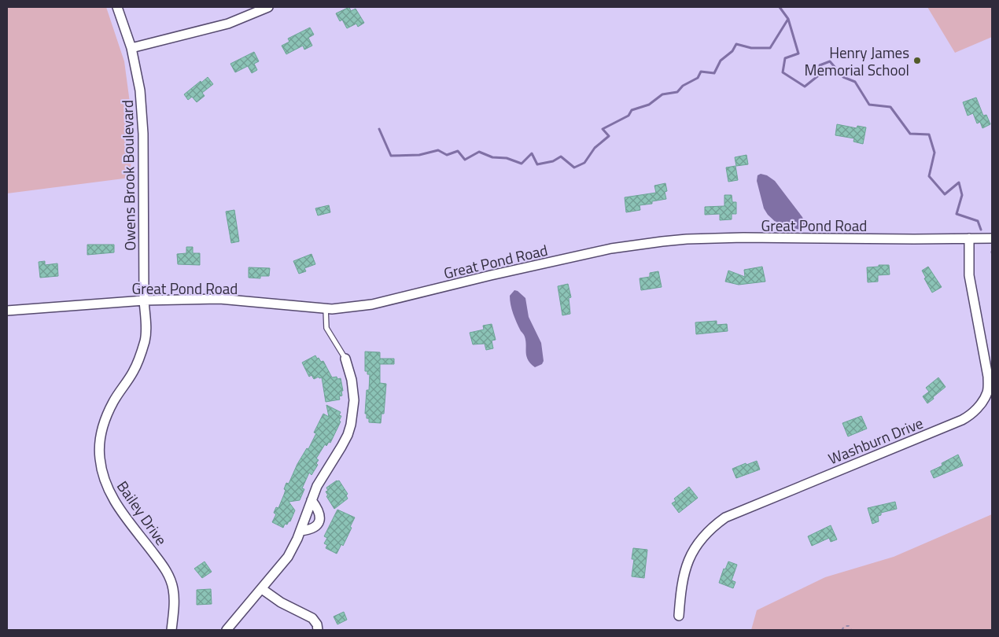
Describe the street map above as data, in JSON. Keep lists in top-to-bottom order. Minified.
{"streets":{"street":["Owens Brook Boulevard","Great Pond Road","Washburn Drive","Bailey Drive"]},"crossings":[["Owens Brook Boulevard","Great Pond Road"],["Owens Brook Boulevard","Bailey Drive"],["Great Pond Road","Washburn Drive"],["Great Pond Road","Bailey Drive"]],"places":["Henry James Memorial School"]}
